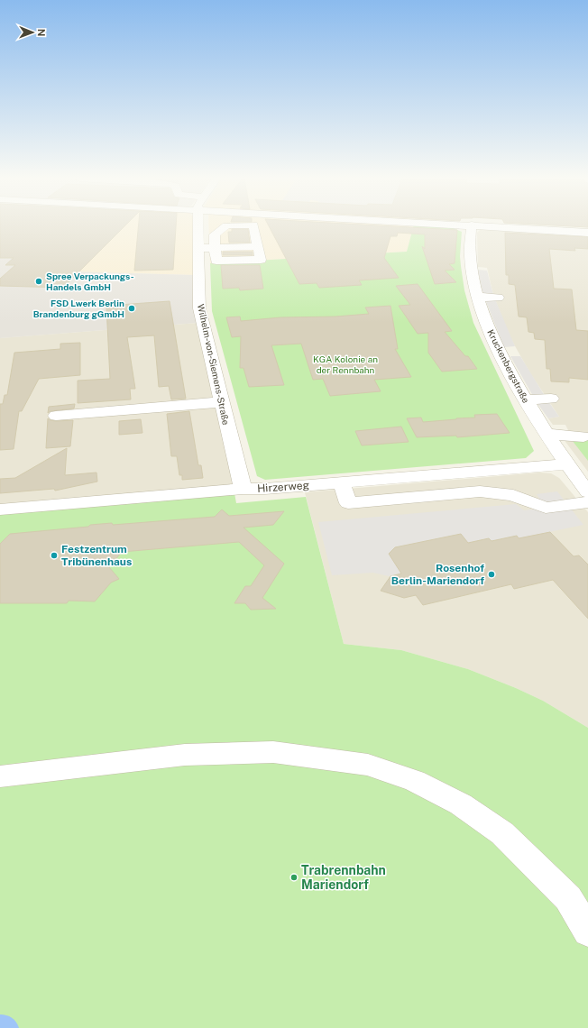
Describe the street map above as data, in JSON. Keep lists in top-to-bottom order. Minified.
{"streets":{"street":["Wilhelm-von-Siemens-Straße","Kruckenbergstraße","Hirzerweg"]},"crossings":[["Wilhelm-von-Siemens-Straße","Hirzerweg"],["Kruckenbergstraße","Hirzerweg"]],"parks":["KGA Kolonie an der Rennbahn"],"places":["Spree Verpackungs- Handels GmbH","FSD Lwerk Berlin Brandenburg gGmbH","Festzentrum Tribünenhaus","Rosenhof Berlin-Mariendorf","Trabrennbahn Mariendorf"],"north":"right"}
